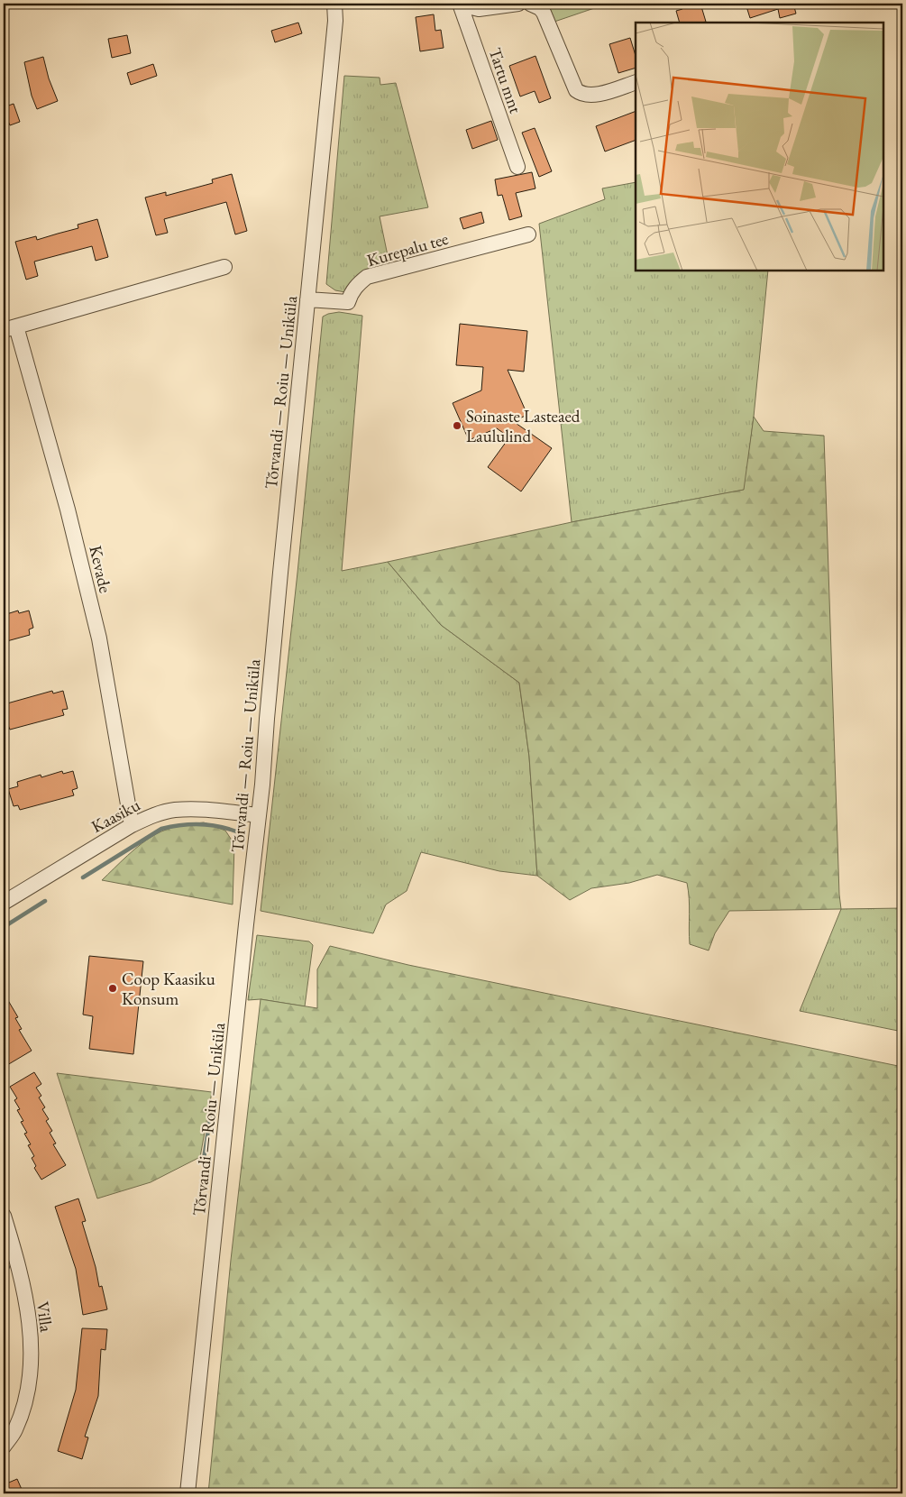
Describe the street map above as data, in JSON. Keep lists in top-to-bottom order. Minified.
{"streets":{"street":["Tartu mnt","Kurepalu tee","Tõrvandi — Roiu — Uniküla","Kevade","Kaasiku","Villa"]},"crossings":[["Kurepalu tee","Tõrvandi — Roiu — Uniküla"],["Tõrvandi — Roiu — Uniküla","Kaasiku"],["Kevade","Kaasiku"]],"places":["Soinaste Lasteaed Laululind","Coop Kaasiku Konsum"]}
